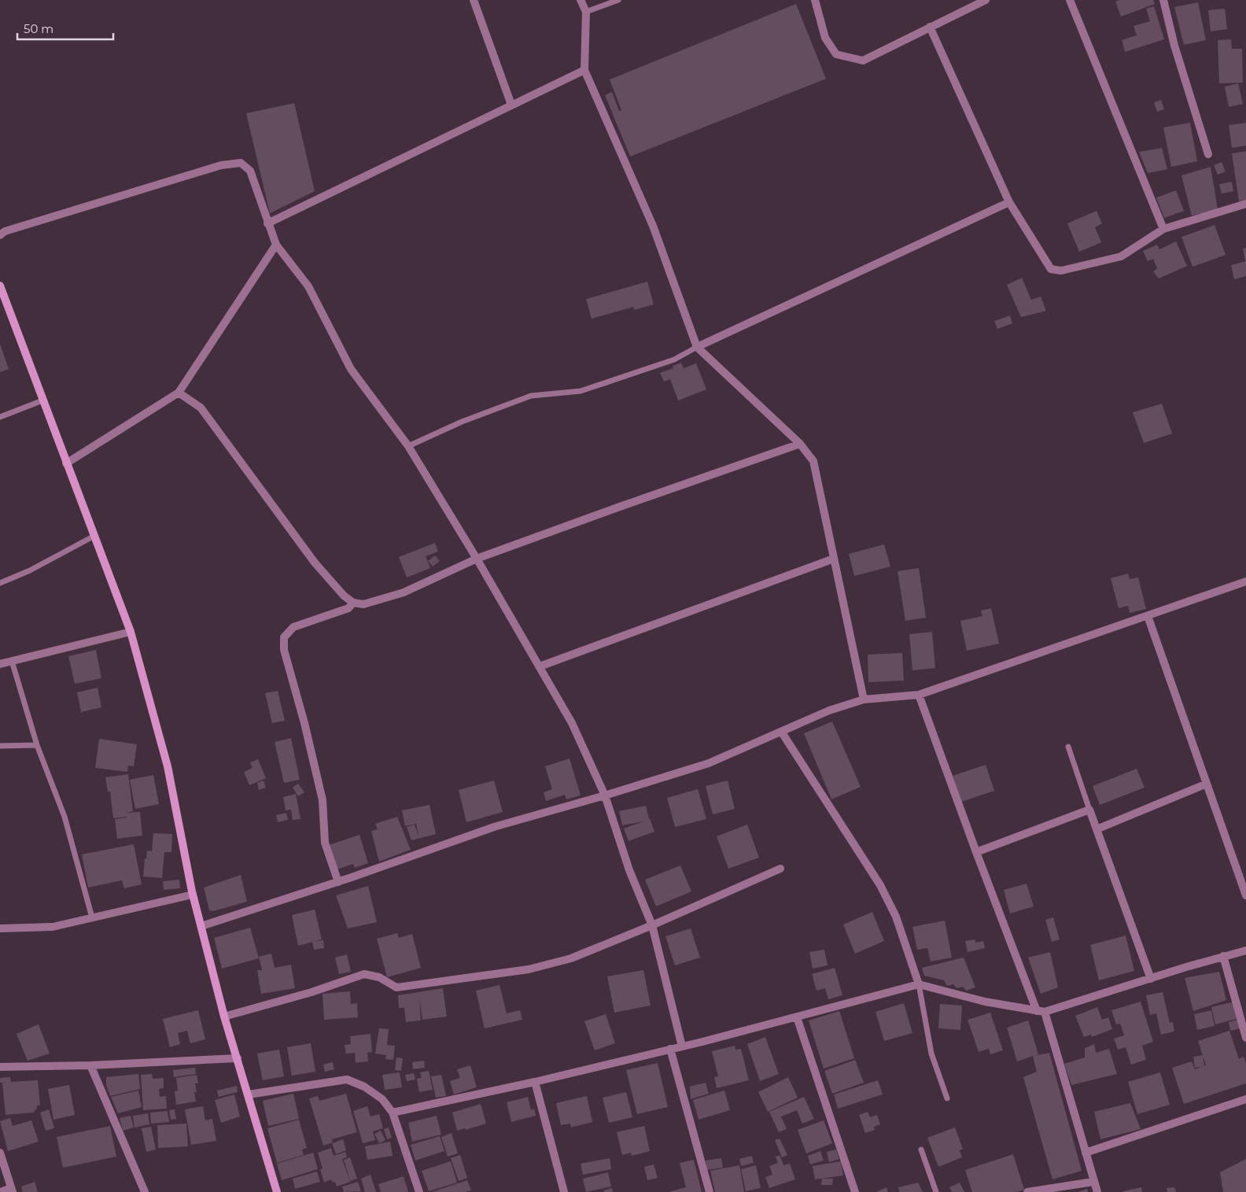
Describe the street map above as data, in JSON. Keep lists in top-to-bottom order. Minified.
{"scale_bar":"50 m"}
